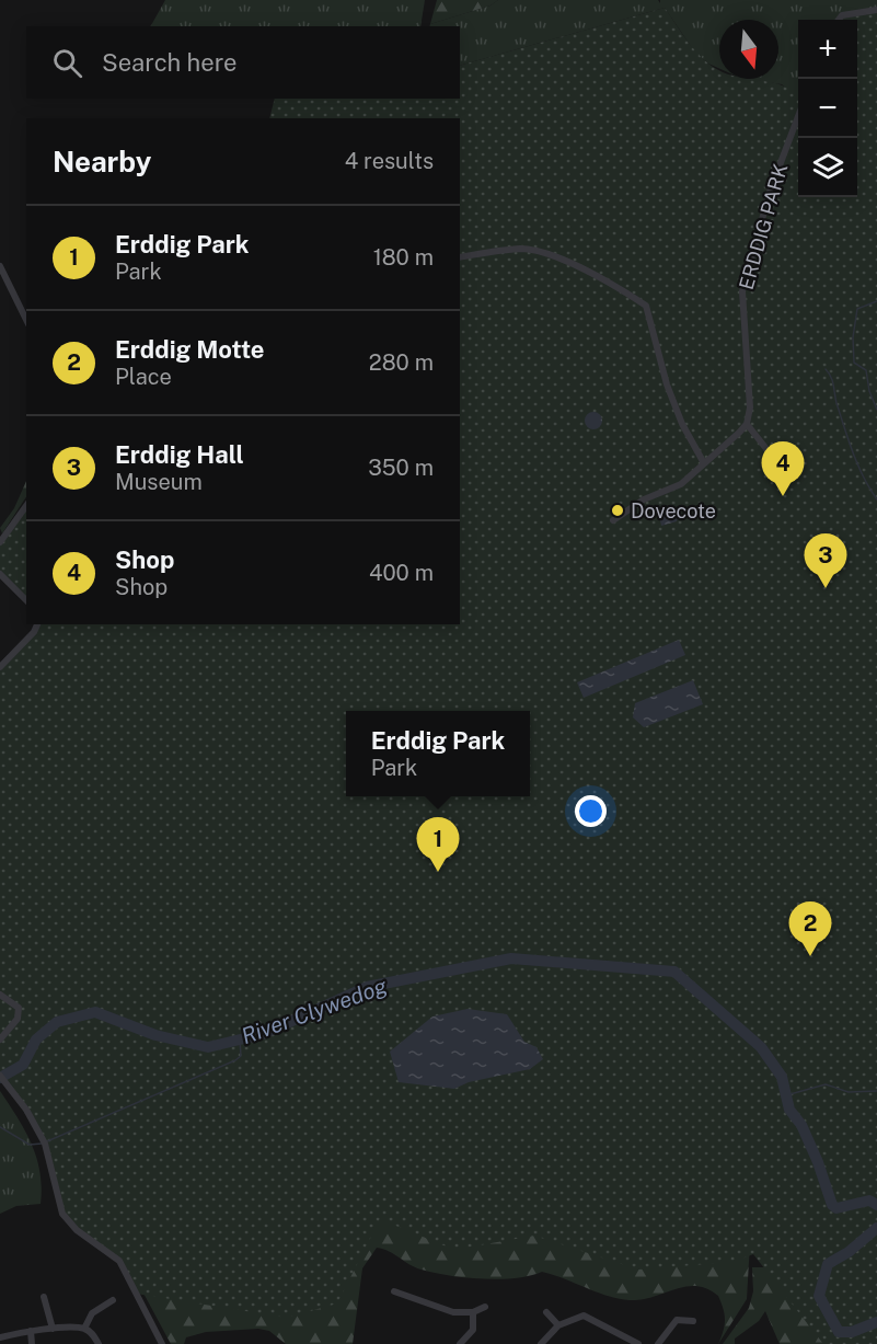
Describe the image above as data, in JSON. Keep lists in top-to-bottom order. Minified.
{"streets":{"street":["ERDDIG PARK"]},"water":["River Clywedog"],"places":["Dovecote"],"north":"bottom","page":{"map_buttons":["+","−"],"search":"Search here","heading":["Nearby","4 results"],"list":[{"mark":"1","name":"Erddig Park","note":"Park","value":"180 m"},{"mark":"2","name":"Erddig Motte","note":"Place","value":"280 m"},{"mark":"3","name":"Erddig Hall","note":"Museum","value":"350 m"},{"mark":"4","name":"Shop","note":"Shop","value":"400 m"}],"pins":["4","3","1","2"],"popup":["Erddig Park","Park"]}}
